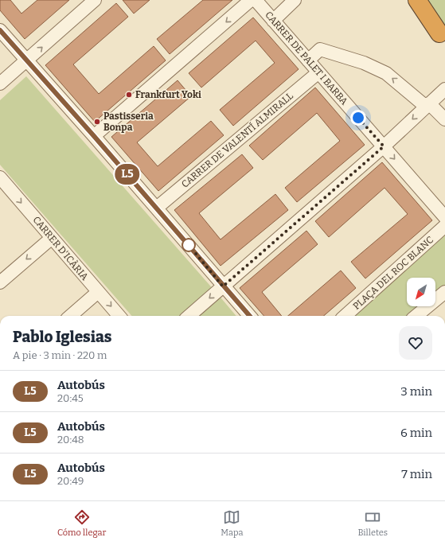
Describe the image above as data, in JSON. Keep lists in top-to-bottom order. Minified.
{"streets":{"street":["CARRER DE PALET I BARBA","CARRER DE VALENTÍ ALMIRALL","CARRER D'ICÀRIA","PLAÇA DEL ROC BLANC"]},"crossings":[["CARRER DE PALET I BARBA","CARRER DE VALENTÍ ALMIRALL"]],"places":["Frankfurt Yoki","Pastisseria Bonpa"],"lines":["bus line L5"],"north":"bottom left","page":{"on_map":"L5","heading":["Pablo Iglesias","A pie · 3 min · 220 m"],"list":[{"mark":"L5","name":"Autobús","note":"20:45","value":"3 min"},{"mark":"L5","name":"Autobús","note":"20:48","value":"6 min"},{"mark":"L5","name":"Autobús","note":"20:49","value":"7 min"}],"tabs":["Cómo llegar","Mapa","Billetes"]}}
